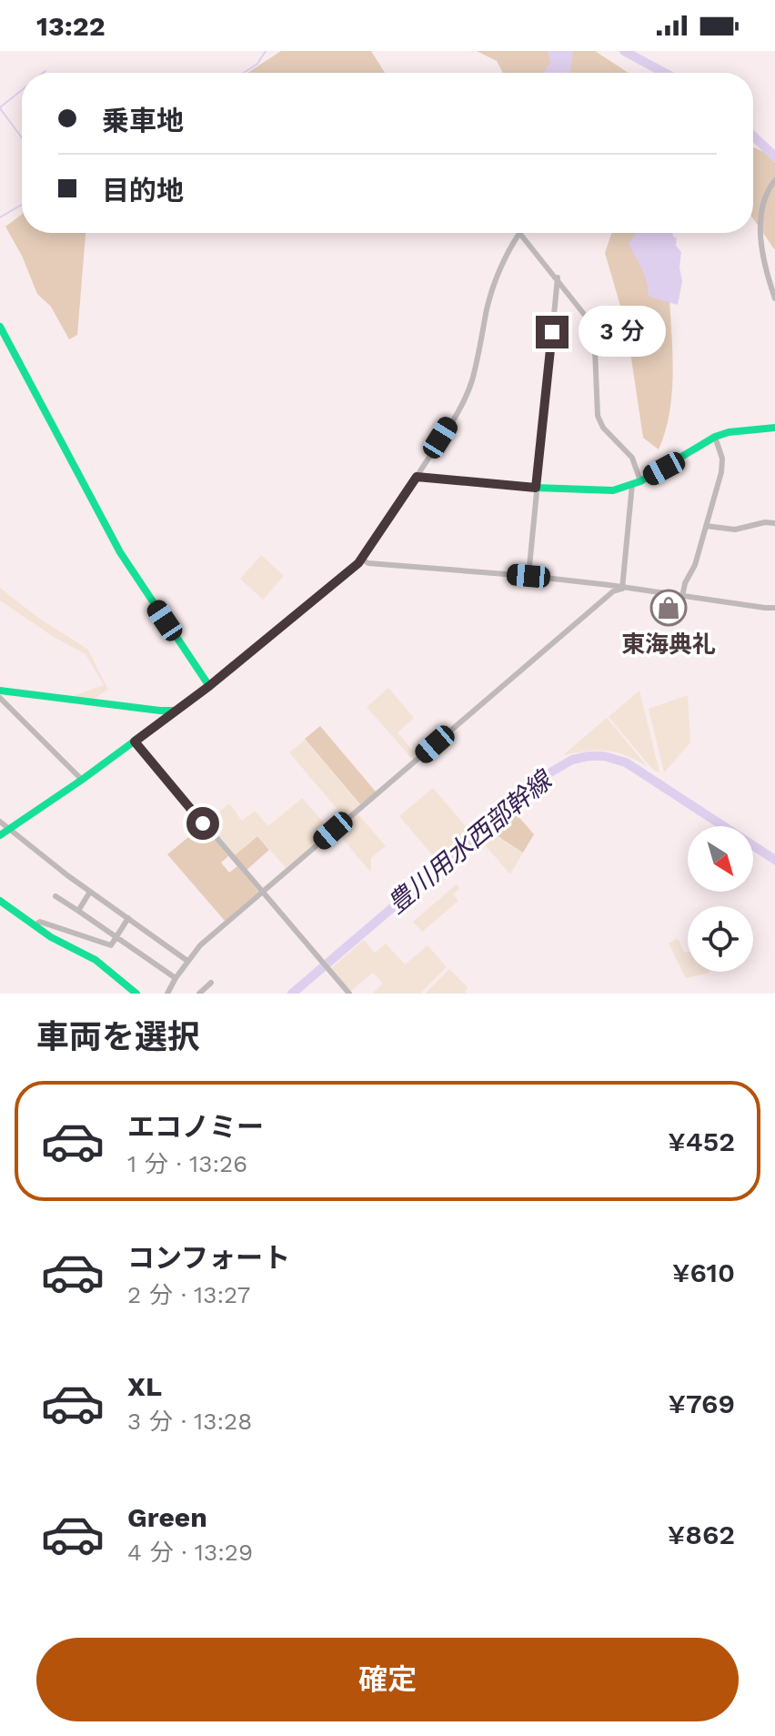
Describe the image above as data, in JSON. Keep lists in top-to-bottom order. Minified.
{"water":["豊川用水西部幹線"],"places":{"shop":["東海典礼"]},"north":"bottom right","page":{"status":"13:22","banner":["乗車地","目的地"],"bubble":"3 分","heading":"車両を選択","list":[{"name":"エコノミー","note":"1 分 · 13:26","value":"¥452"},{"name":"コンフォート","note":"2 分 · 13:27","value":"¥610"},{"name":"XL","note":"3 分 · 13:28","value":"¥769"},{"name":"Green","note":"4 分 · 13:29","value":"¥862"}],"buttons":"確定"}}
